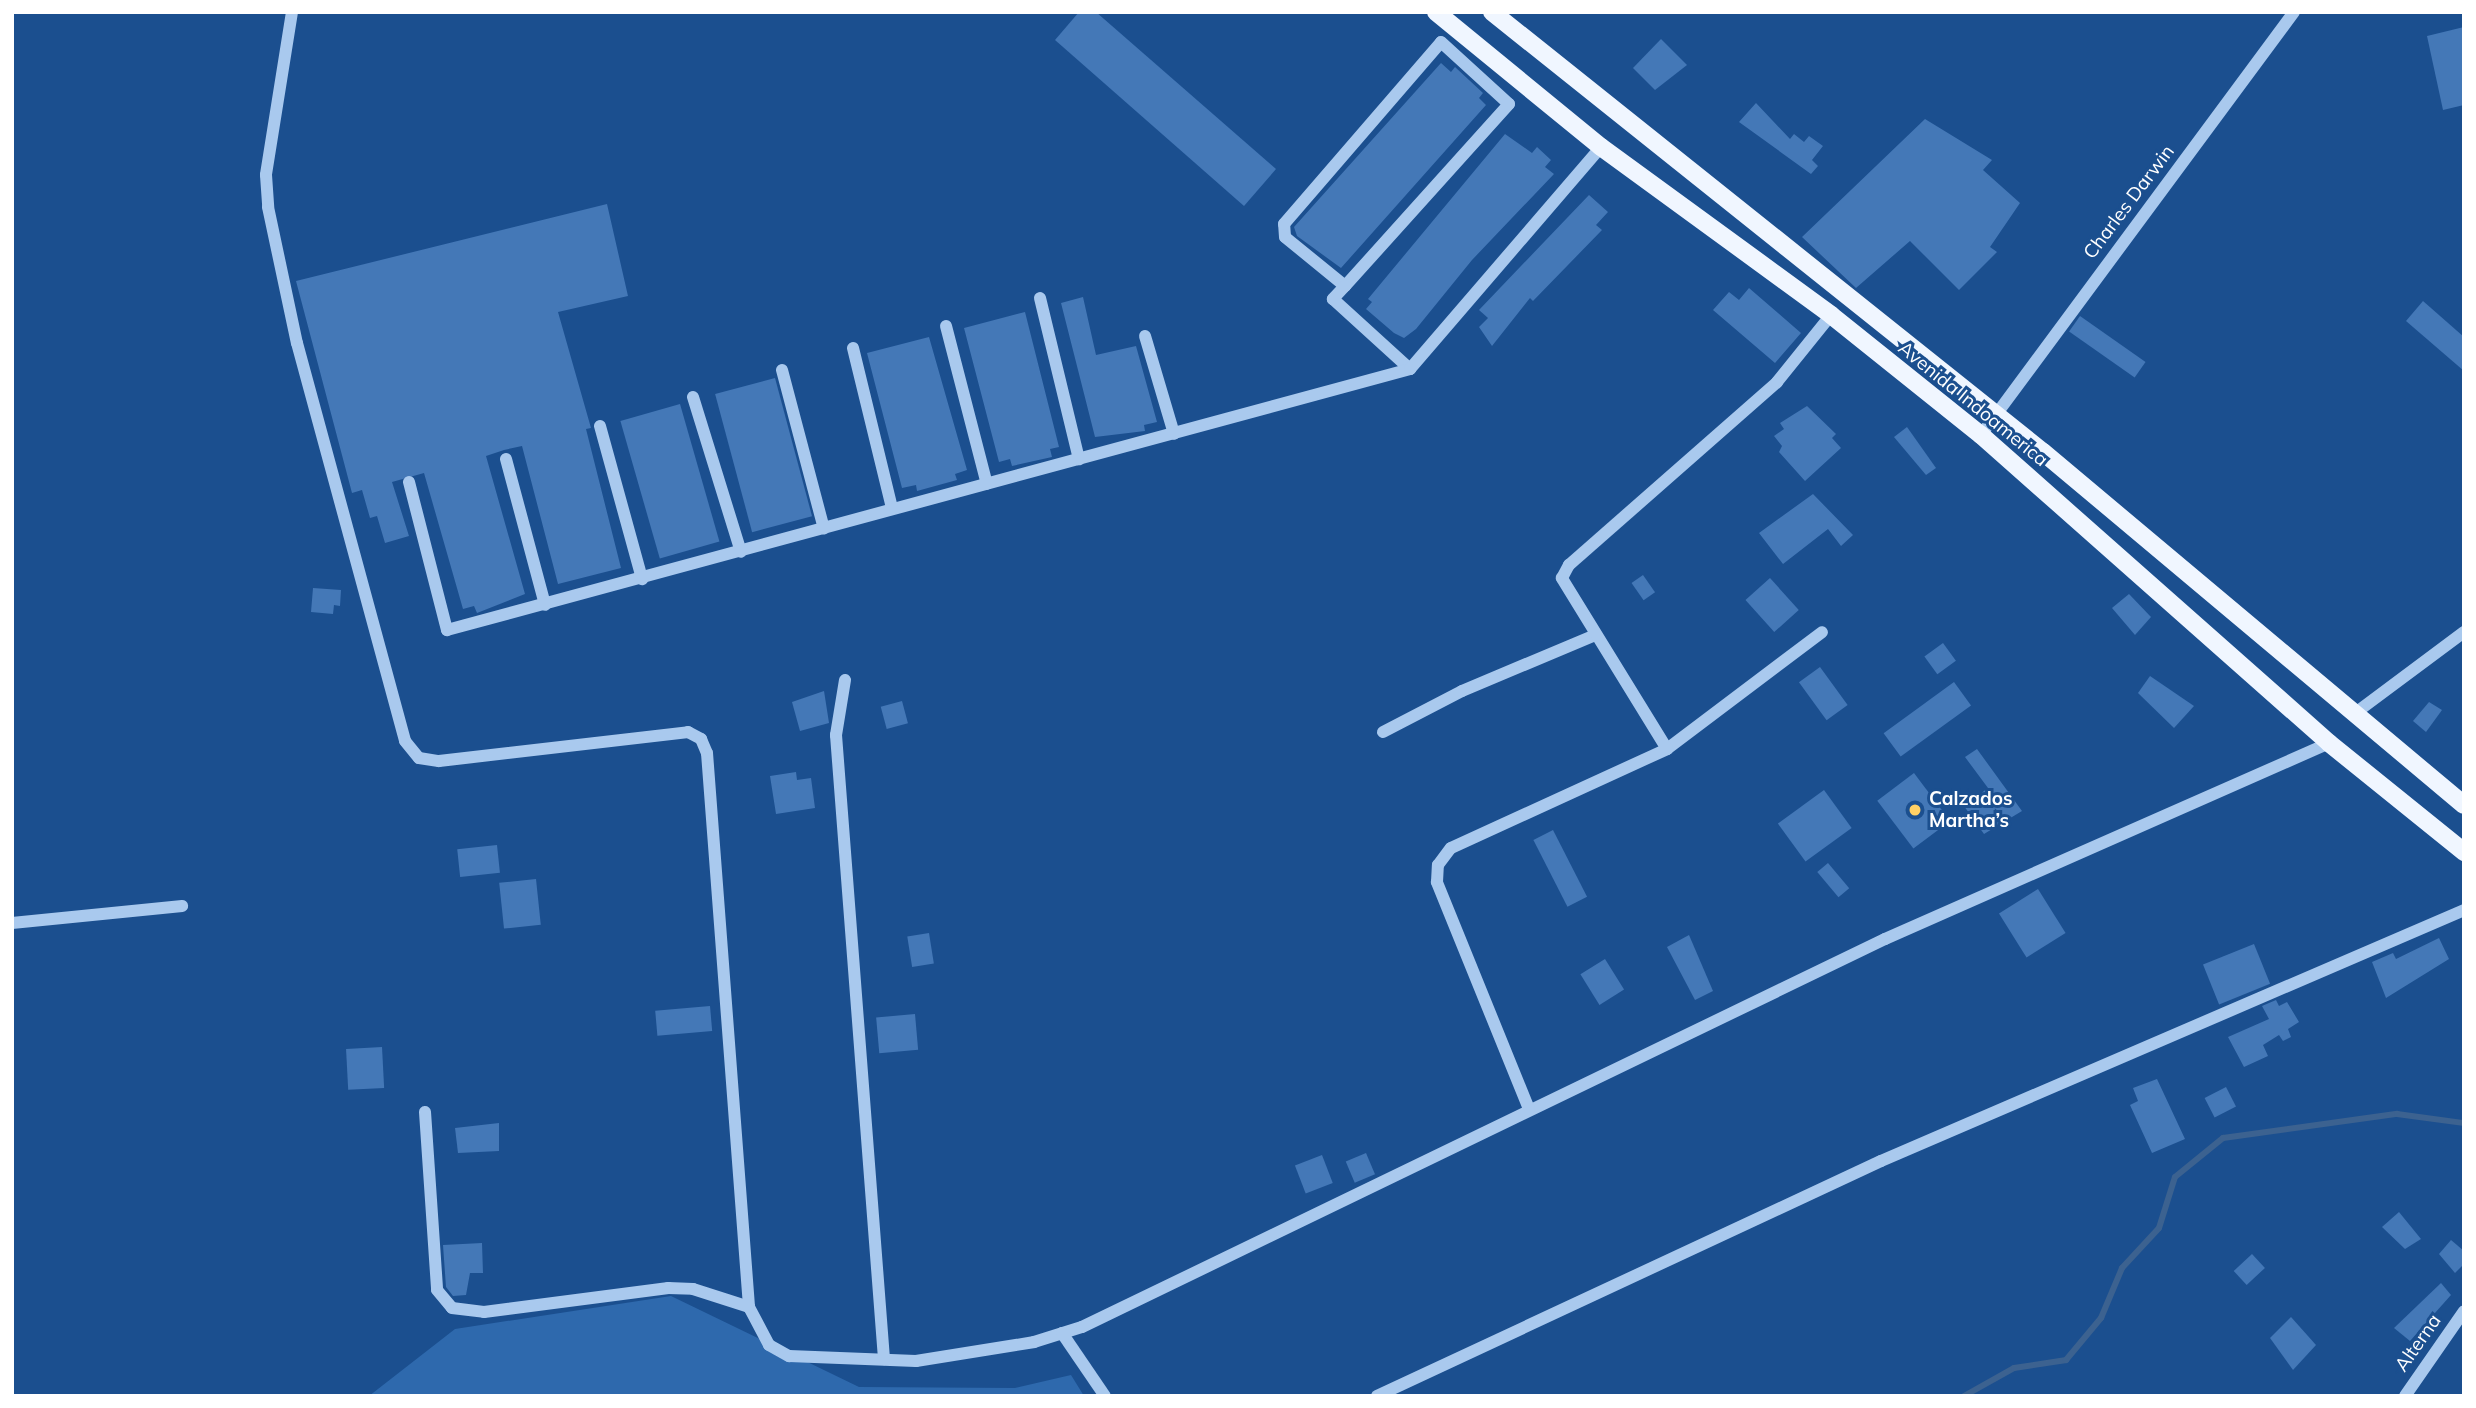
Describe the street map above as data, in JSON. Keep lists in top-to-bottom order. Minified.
{"streets":{"main road":["Avenida Indoamerica"],"street":["Charles Darwin","Alterna"]},"crossings":[["Charles Darwin","Avenida Indoamerica"]],"places":["Calzados Martha’s"]}
